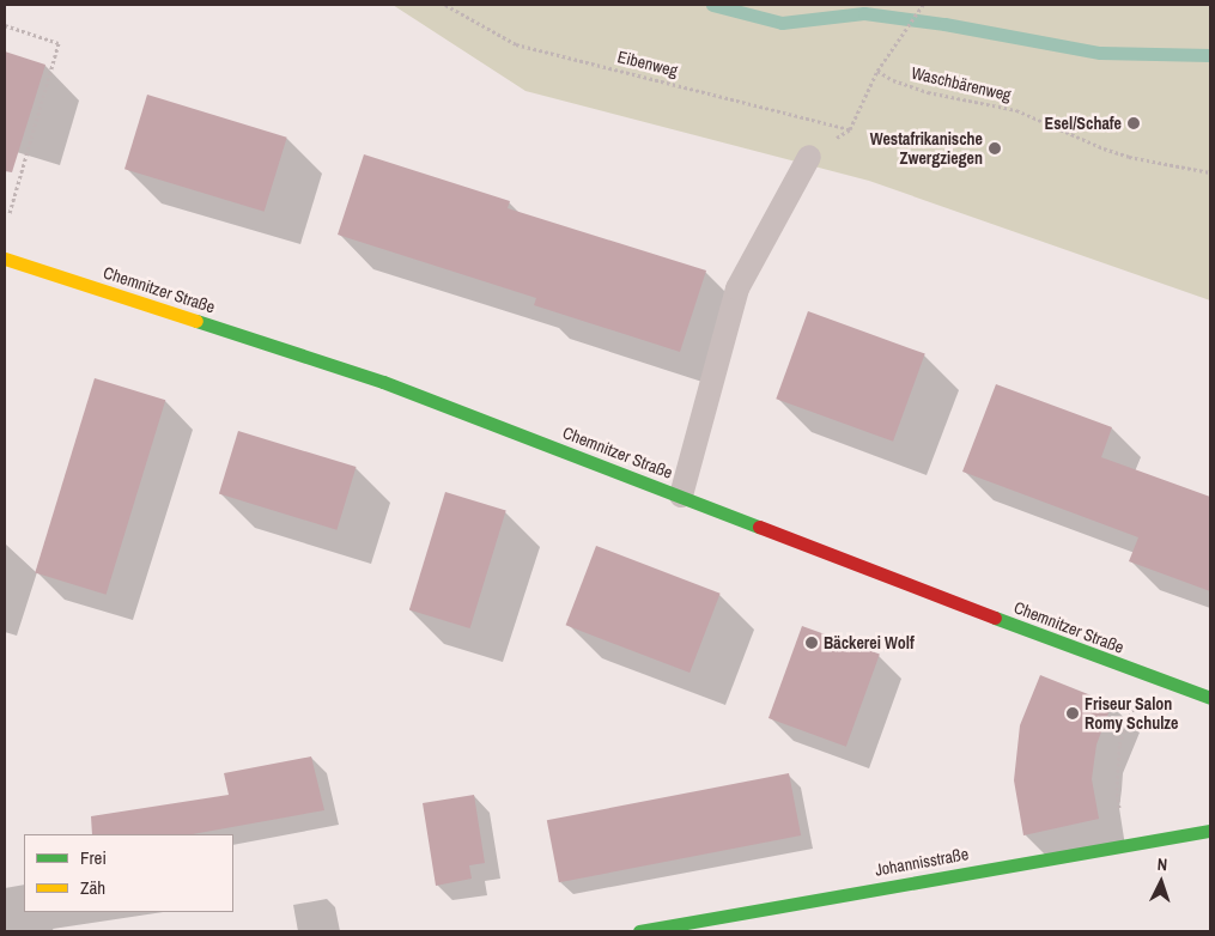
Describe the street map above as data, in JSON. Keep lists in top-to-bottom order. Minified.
{"streets":{"main road":["Chemnitzer Straße","Johannisstraße"],"path":["Eibenweg","Waschbärenweg"]},"places":["Esel/Schafe","Westafrikanische Zwergziegen","Bäckerei Wolf","Friseur Salon Romy Schulze"],"legend":["Frei","Zäh"],"north":"top"}
